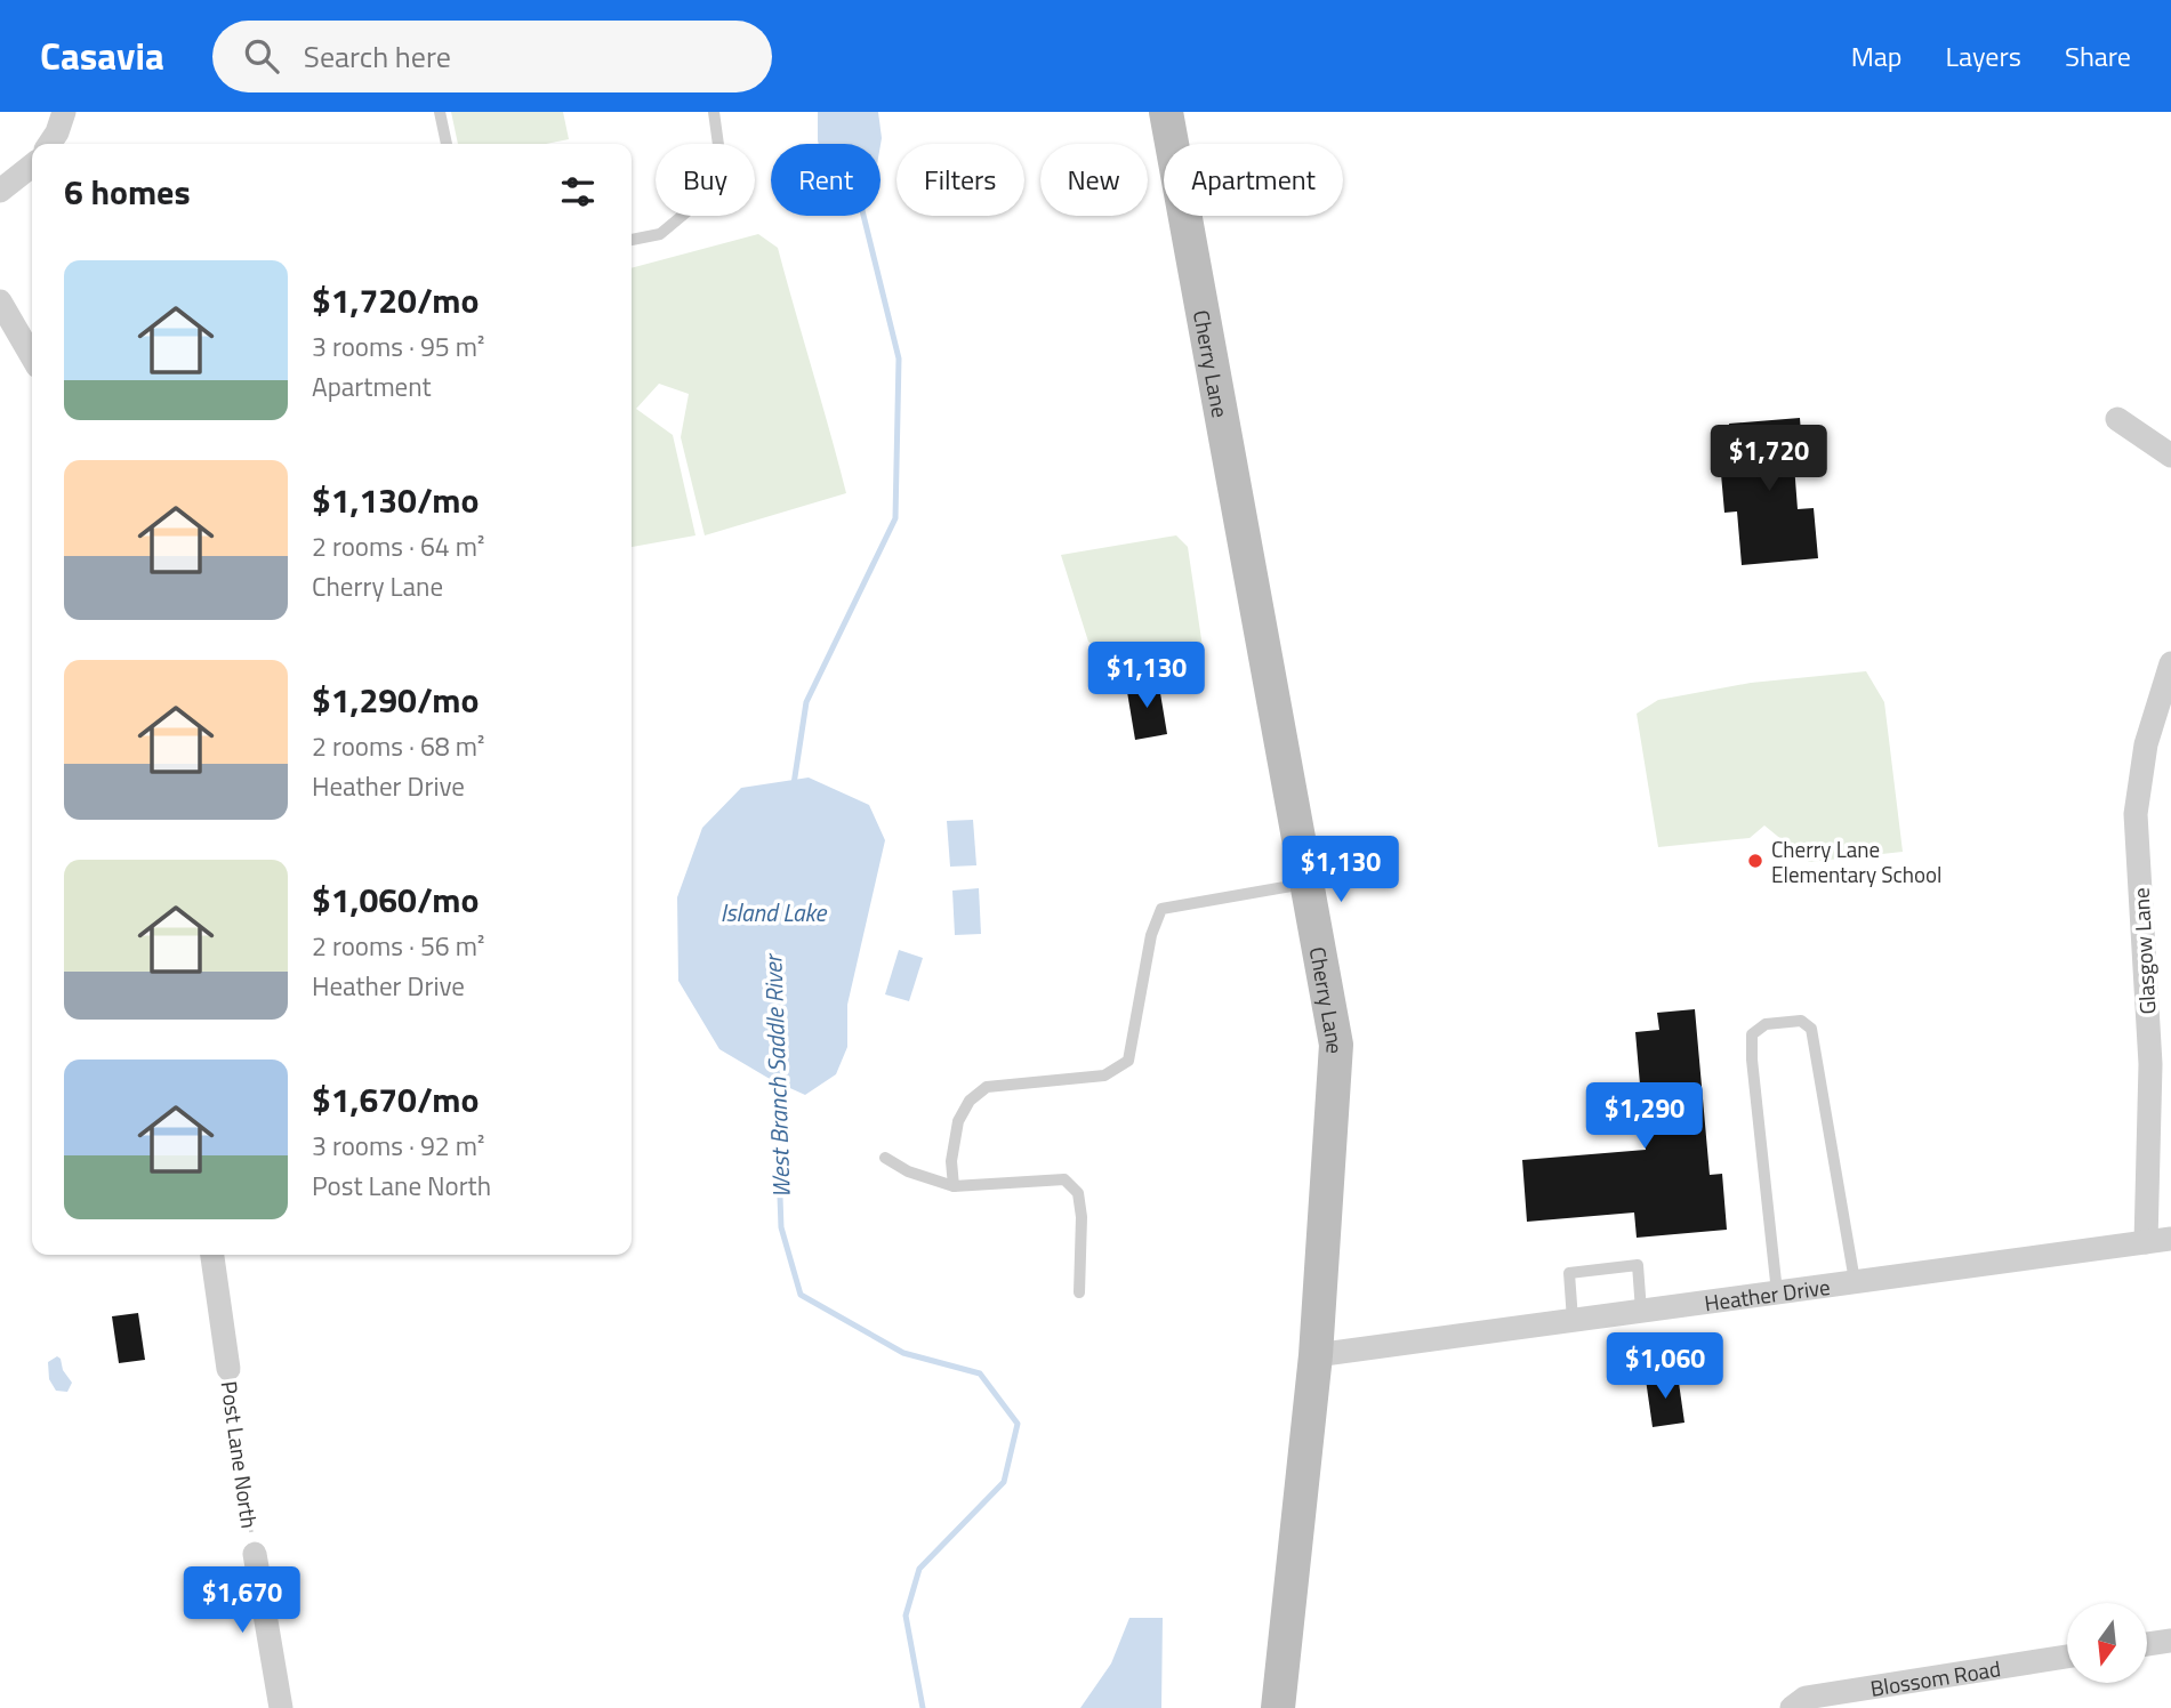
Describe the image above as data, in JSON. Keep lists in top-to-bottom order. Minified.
{"streets":{"street":["Cherry Lane","Glasgow Lane","Heather Drive","Post Lane North","Blossom Road"]},"crossings":[["Cherry Lane","Heather Drive"],["Glasgow Lane","Heather Drive"]],"water":["Island Lake","West Branch Saddle River"],"places":["Cherry Lane Elementary School"],"north":"bottom","page":{"header":"Casavia","search":"Search here","nav":["Map","Layers","Share"],"chip":["Buy","Rent","Filters","New","Apartment"],"heading":"6 homes","list":[{"name":"$1,720/mo","note":"3 rooms · 95 m² · Apartment"},{"name":"$1,130/mo","note":"2 rooms · 64 m² · Cherry Lane"},{"name":"$1,290/mo","note":"2 rooms · 68 m² · Heather Drive"},{"name":"$1,060/mo","note":"2 rooms · 56 m² · Heather Drive"},{"name":"$1,670/mo","note":"3 rooms · 92 m² · Post Lane North"}],"price":["$1,720","$1,130","$1,130","$1,290","$1,060","$1,670"]}}
